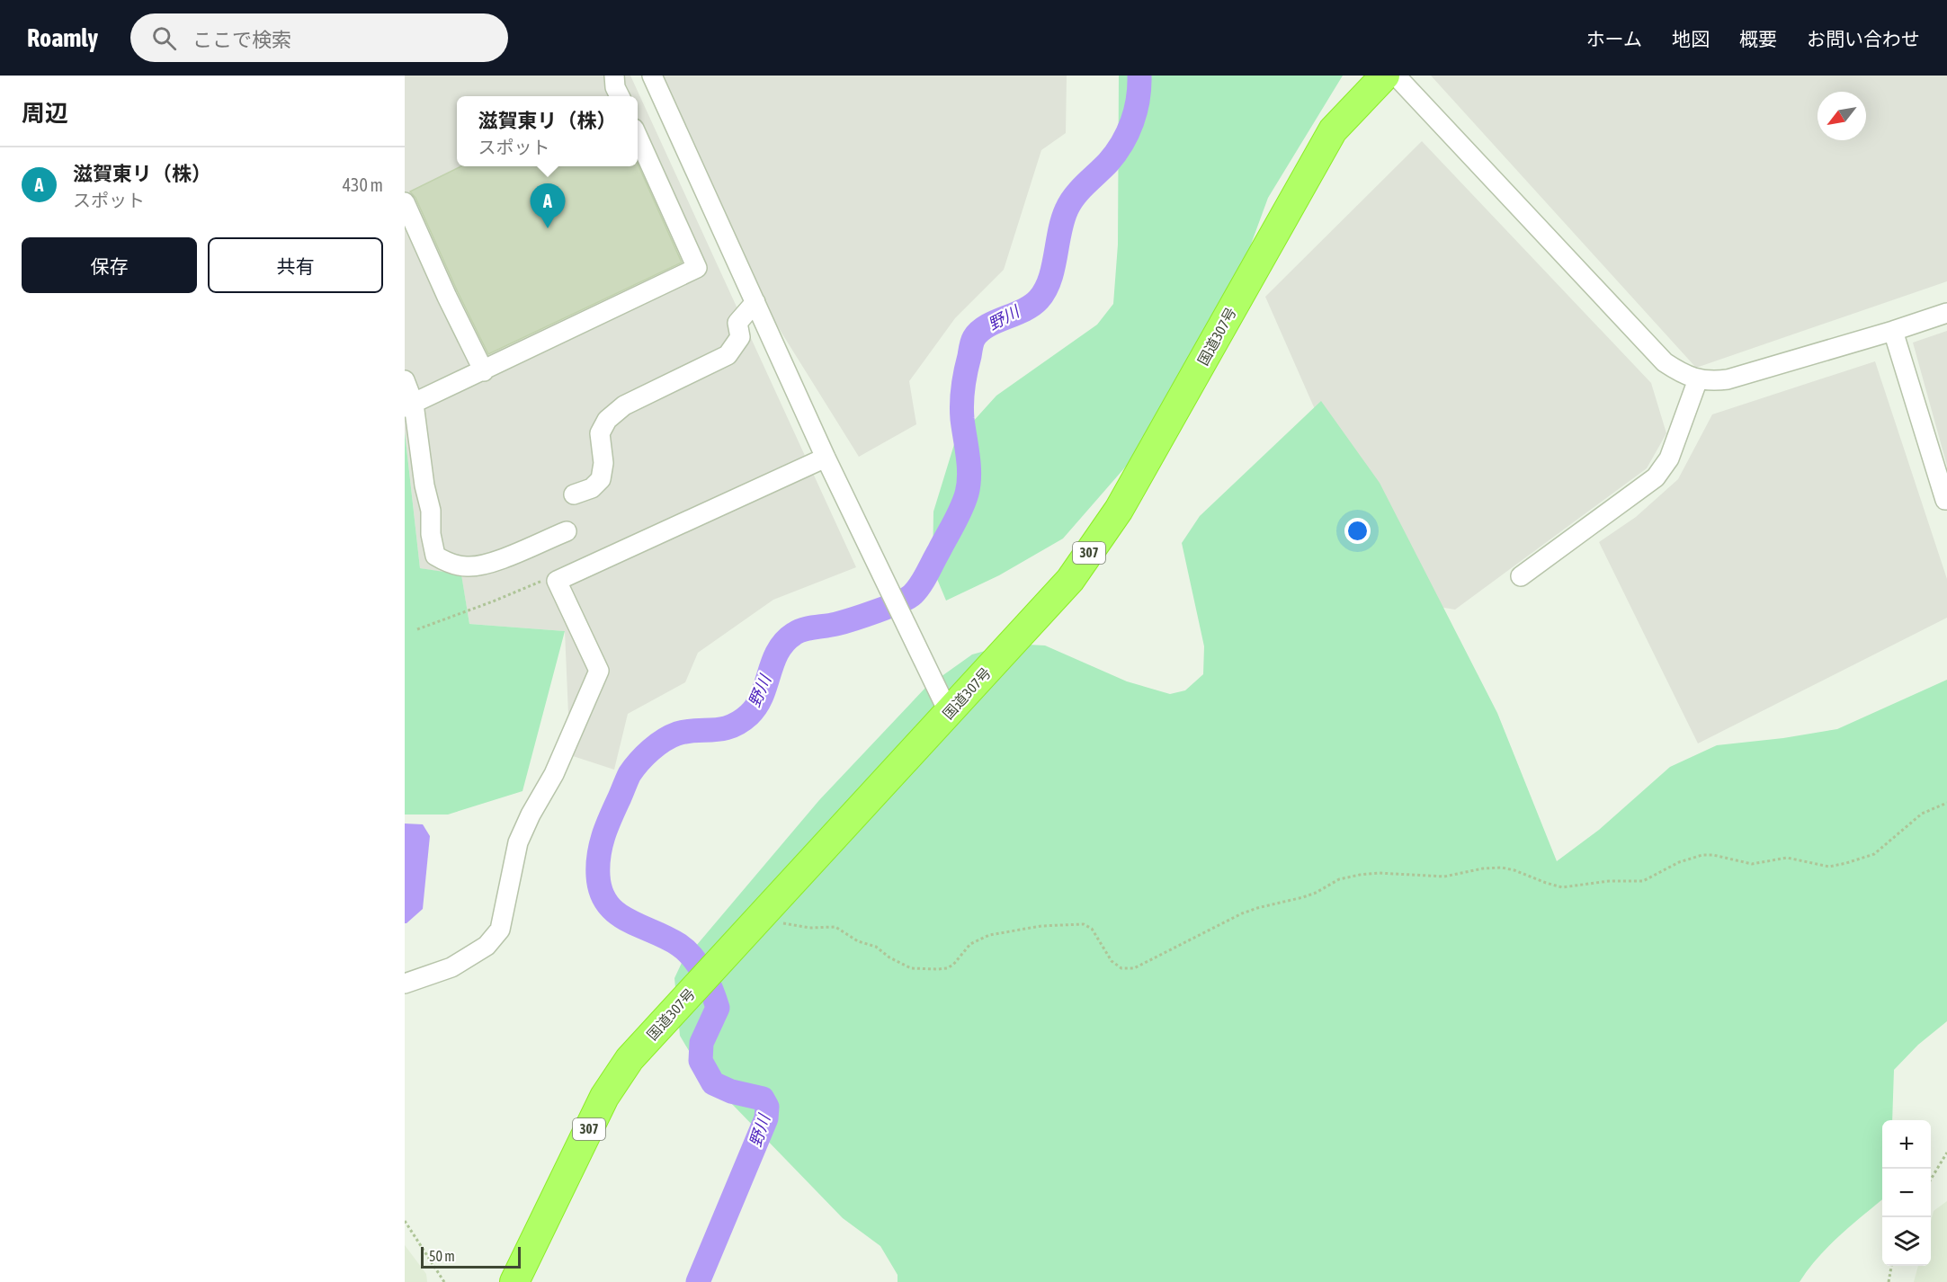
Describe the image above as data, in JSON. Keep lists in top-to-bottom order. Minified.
{"streets":{"highway":["国道307号","307"]},"water":["野川"],"scale_bar":"50 m","north":"bottom left","page":{"header":"Roamly","search":"ここで検索","nav":["ホーム","地図","概要","お問い合わせ"],"heading":"周辺","popup":["滋賀東リ（株）","スポット"],"list":[{"mark":"A","name":"滋賀東リ（株）","note":"スポット","value":"430 m"}],"pins":"A","buttons":["保存","共有"],"map_buttons":["+","−"],"scale":"50 m"}}
